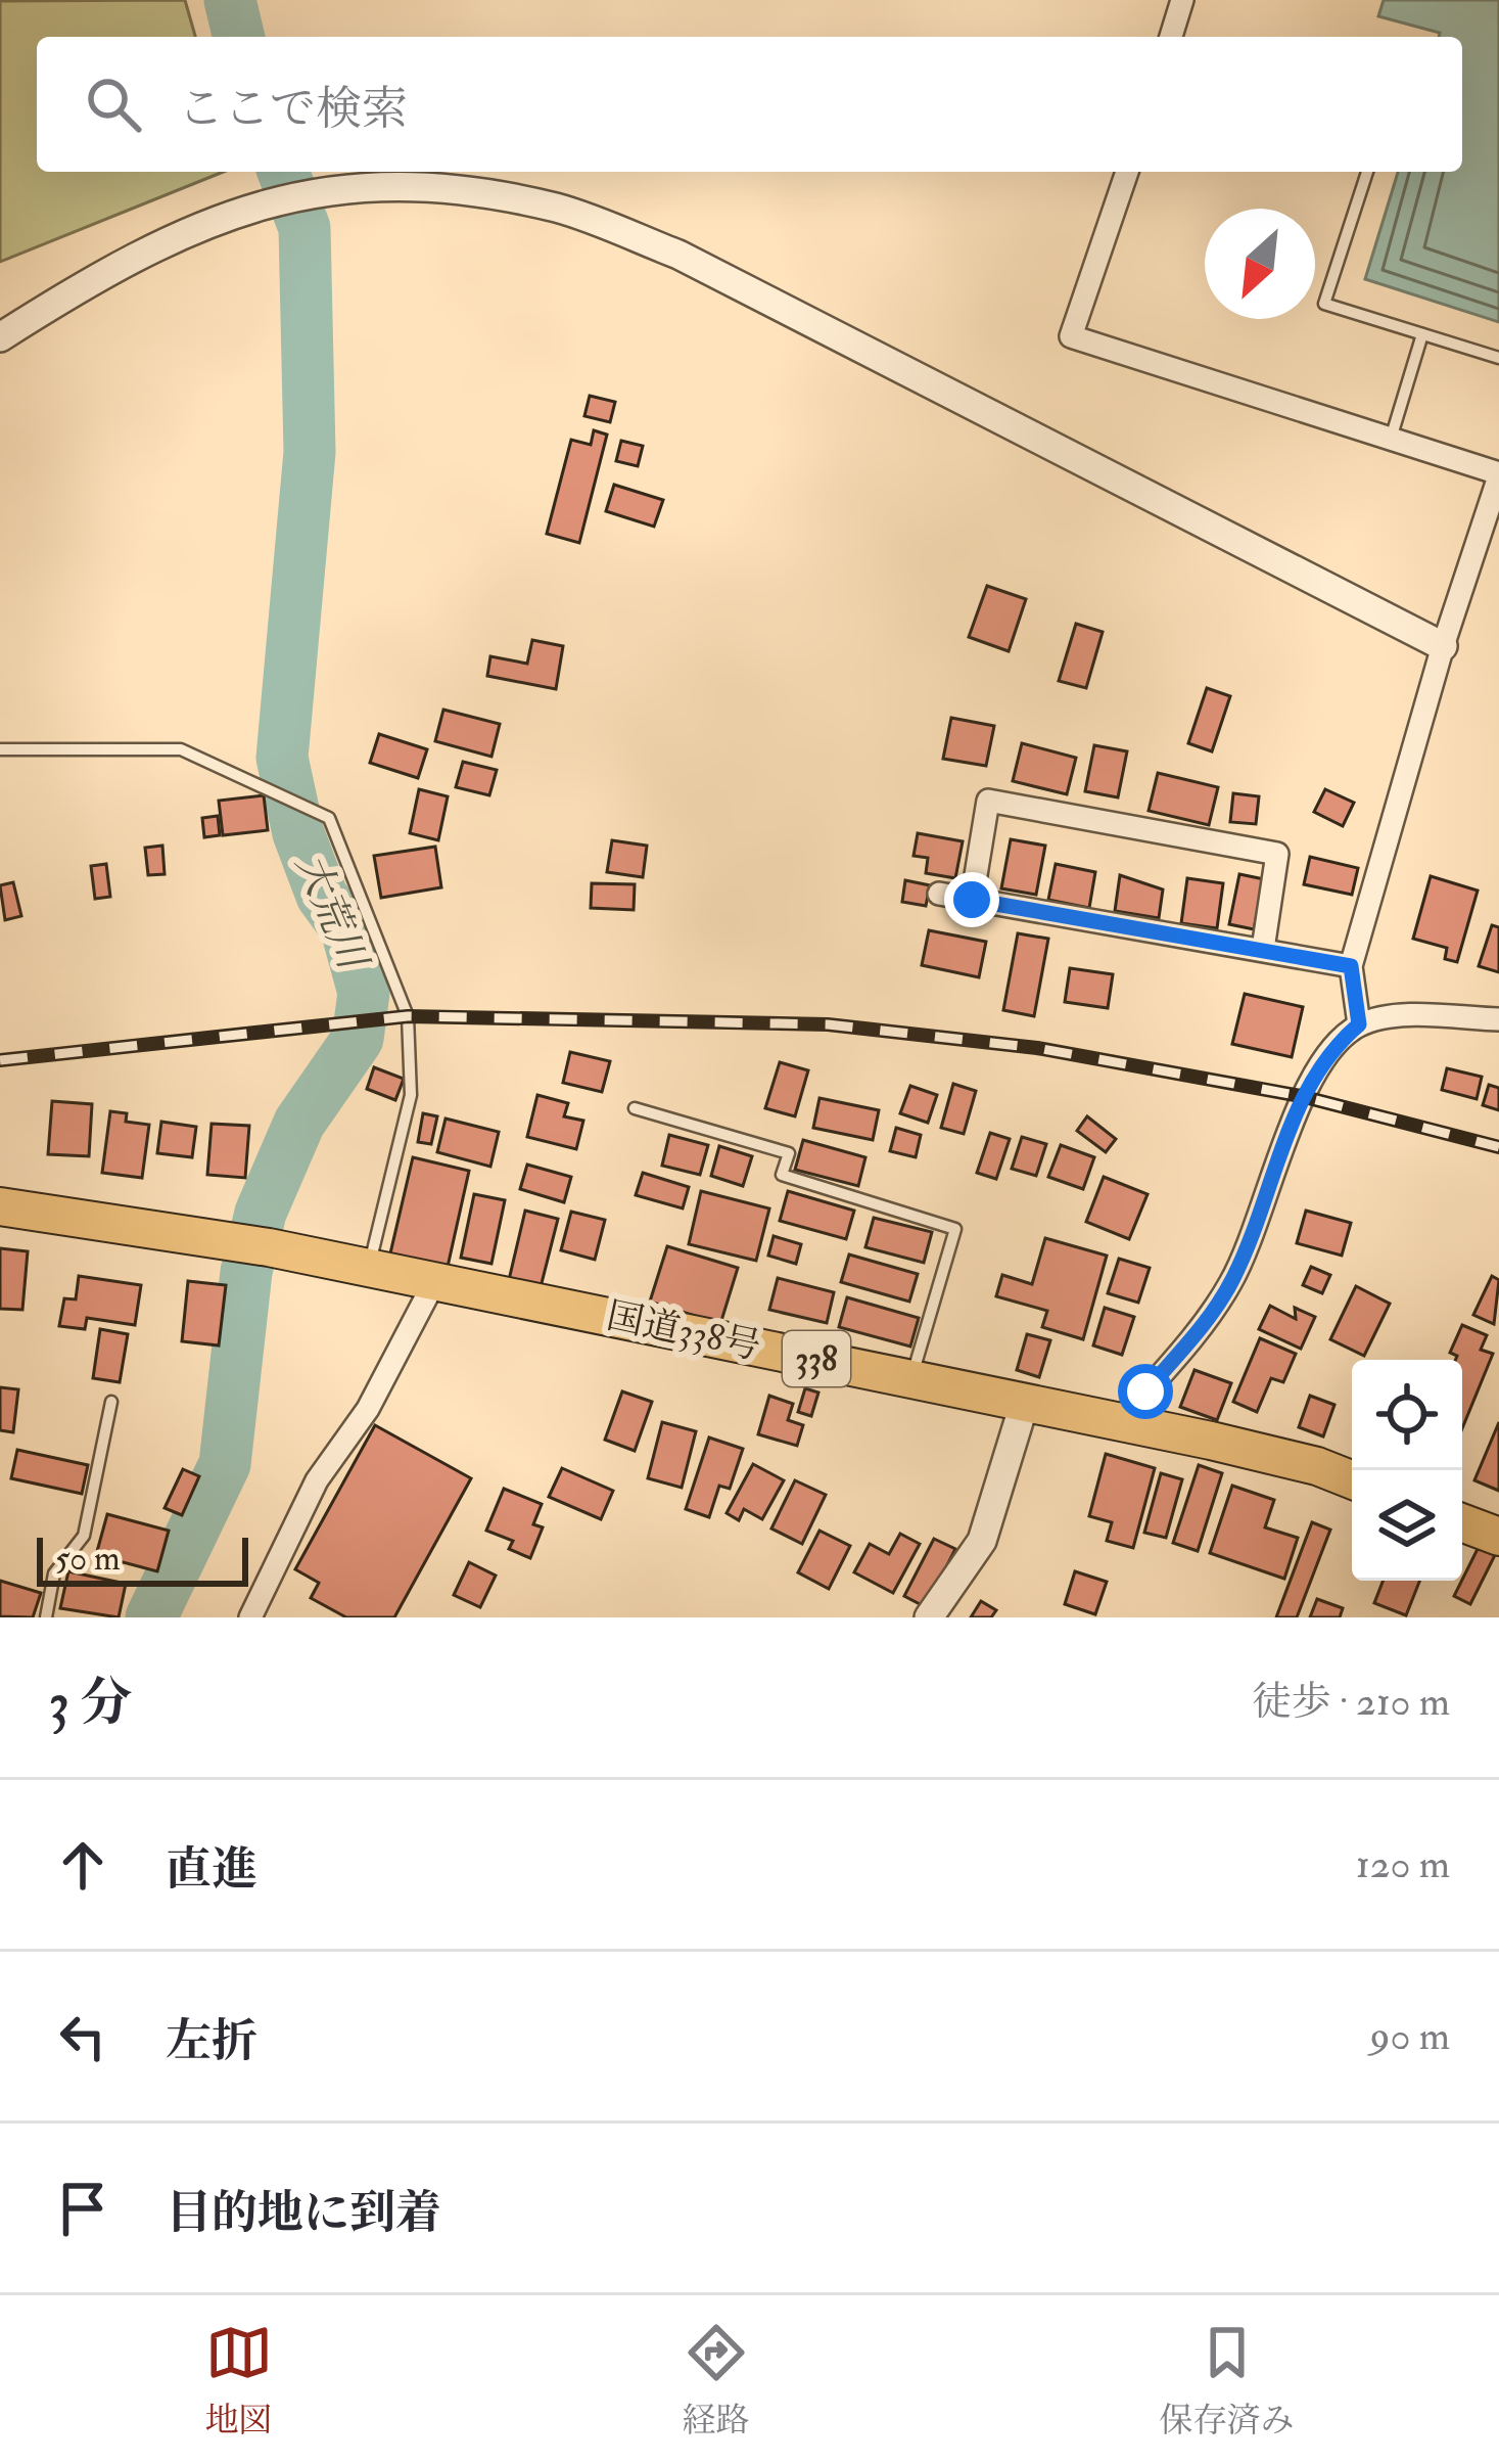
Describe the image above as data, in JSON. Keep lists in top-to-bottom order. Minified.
{"streets":{"highway":["国道338号","338"]},"water":["大荒川"],"scale_bar":"50 m","north":"bottom left","page":{"search":"ここで検索","scale":"50 m","heading":["3 分","徒歩 · 210 m"],"list":[["直進","120 m"],["左折","90 m"],"目的地に到着"],"nav":["地図","経路","保存済み"]}}
